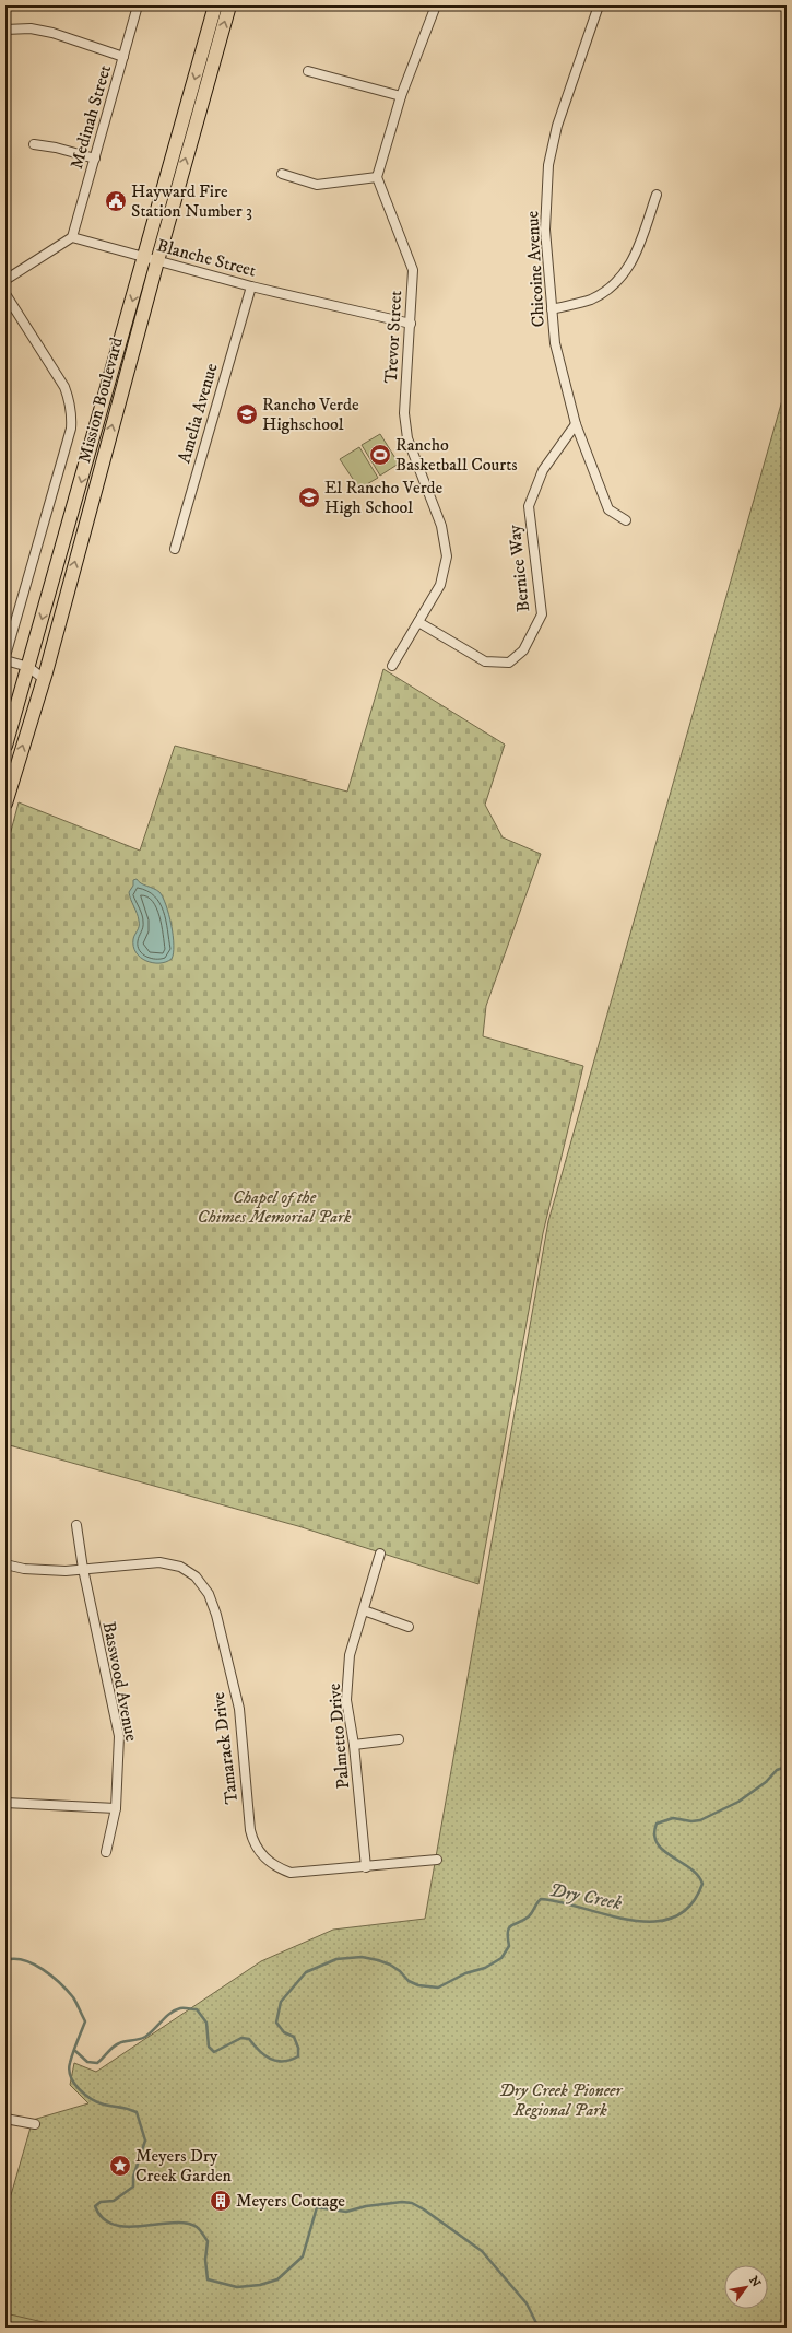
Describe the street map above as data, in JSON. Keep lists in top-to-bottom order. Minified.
{"streets":{"main road":["Mission Boulevard"],"street":["Medinah Street","Blanche Street","Chicoine Avenue","Trevor Street","Amelia Avenue","Bernice Way","Basswood Avenue","Palmetto Drive","Tamarack Drive"]},"crossings":[["Medinah Street","Blanche Street"],["Blanche Street","Trevor Street"],["Blanche Street","Mission Boulevard"],["Blanche Street","Amelia Avenue"],["Chicoine Avenue","Bernice Way"],["Trevor Street","Bernice Way"],["Basswood Avenue","Tamarack Drive"],["Palmetto Drive","Tamarack Drive"]],"water":["Dry Creek"],"parks":["Chapel of the Chimes Memorial Park","Dry Creek Pioneer Regional Park"],"places":{"public building":["Hayward Fire Station Number 3"],"school or university":["Rancho Verde Highschool","El Rancho Verde High School"],"sports":["Rancho Basketball Courts"],"place":["Meyers Dry Creek Garden"],"building":["Meyers Cottage"]},"north":"top right"}
